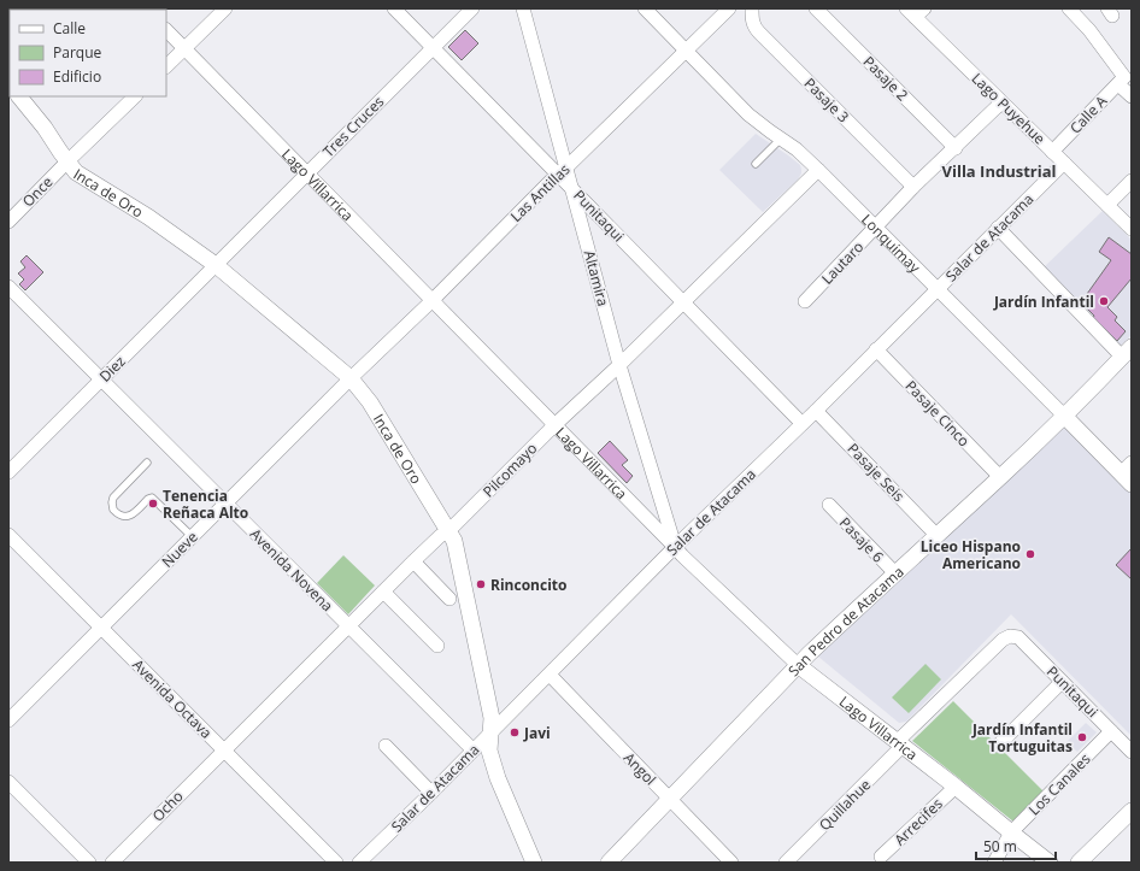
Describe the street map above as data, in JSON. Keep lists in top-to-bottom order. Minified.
{"streets":{"street":["Pasaje 2","Pasaje 3","Lago Puyehue","Calle A","Tres Cruces","Lago Villarrica","Once","Inca de Oro","Las Antillas","Punitaqui","Salar de Atacama","Lonquimay","Lautaro","Altamira","Diez","Pasaje Cinco","Pilcomayo","Pasaje Seis","Pasaje 6","Nueve","Avenida Novena","San Pedro de Atacama","Avenida Octava","Angol","Los Canales","Quillahue","Ocho","Arrecifes"]},"crossings":[["Pasaje 2","Lautaro"],["Pasaje 3","Lautaro"],["Lago Puyehue","Calle A"],["Lago Puyehue","Salar de Atacama"],["Lago Puyehue","Lautaro"],["Tres Cruces","Lago Villarrica"],["Tres Cruces","Inca de Oro"],["Tres Cruces","Punitaqui"],["Tres Cruces","Diez"],["Lago Villarrica","Las Antillas"],["Lago Villarrica","Salar de Atacama"],["Lago Villarrica","Altamira"],["Lago Villarrica","Pilcomayo"],["Lago Villarrica","San Pedro de Atacama"],["Lago Villarrica","Los Canales"],["Lago Villarrica","Quillahue"],["Lago Villarrica","Arrecifes"],["Once","Inca de Oro"],["Inca de Oro","Las Antillas"],["Inca de Oro","Salar de Atacama"],["Inca de Oro","Diez"],["Inca de Oro","Pilcomayo"],["Inca de Oro","Nueve"],["Las Antillas","Punitaqui"],["Las Antillas","Lonquimay"],["Las Antillas","Nueve"],["Punitaqui","Salar de Atacama"],["Punitaqui","Altamira"],["Punitaqui","Pilcomayo"],["Punitaqui","Los Canales"],["Punitaqui","Quillahue"],["Salar de Atacama","Lonquimay"],["Salar de Atacama","Altamira"],["Salar de Atacama","Pasaje Cinco"],["Salar de Atacama","Pasaje Seis"],["Salar de Atacama","Avenida Novena"],["Salar de Atacama","Angol"],["Lonquimay","Lautaro"],["Lonquimay","Pilcomayo"],["Lonquimay","San Pedro de Atacama"],["Altamira","Pilcomayo"],["Diez","Avenida Novena"],["Pasaje Cinco","San Pedro de Atacama"],["Pilcomayo","Avenida Novena"],["Pilcomayo","Avenida Octava"],["Pilcomayo","Ocho"],["Pasaje Seis","San Pedro de Atacama"],["Pasaje 6","San Pedro de Atacama"],["Nueve","Avenida Novena"],["Nueve","Avenida Octava"],["San Pedro de Atacama","Angol"],["Avenida Octava","Ocho"]],"districts":["Villa Industrial"],"places":["Jardín Infantil","Tenencia Reñaca Alto","Liceo Hispano Americano","Rinconcito","Javi","Jardín Infantil Tortuguitas"],"legend":["Calle","Parque","Edificio"],"scale_bar":"50 m"}
